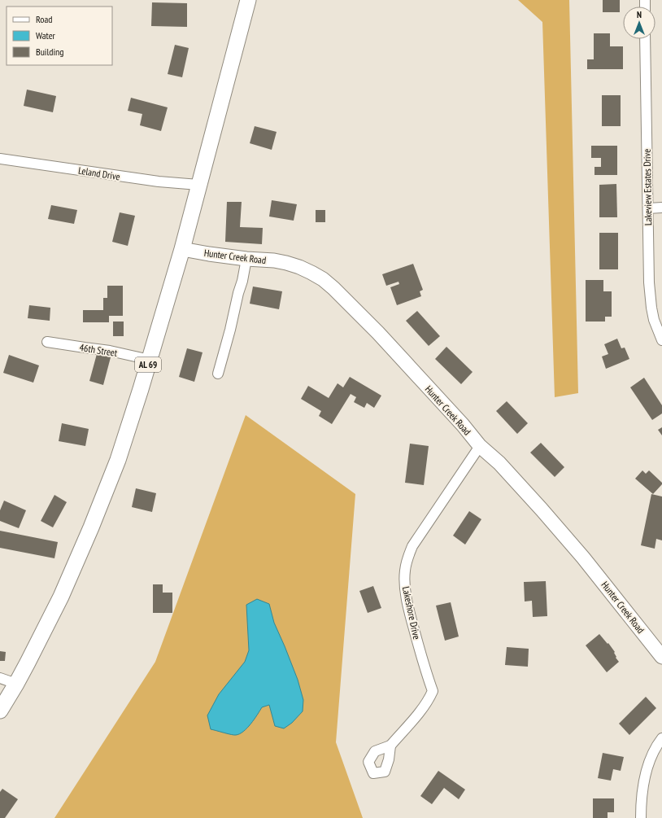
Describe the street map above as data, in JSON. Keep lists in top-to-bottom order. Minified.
{"streets":{"main road":["Hunter Creek Road","AL 69"],"street":["Leland Drive","Lakeview Estates Drive","46th Street","Lakeshore Drive"]},"crossings":[["Leland Drive","AL 69"],["Hunter Creek Road","AL 69"],["Hunter Creek Road","Lakeshore Drive"],["46th Street","AL 69"]],"legend":["Road","Water","Building"],"north":"top"}
